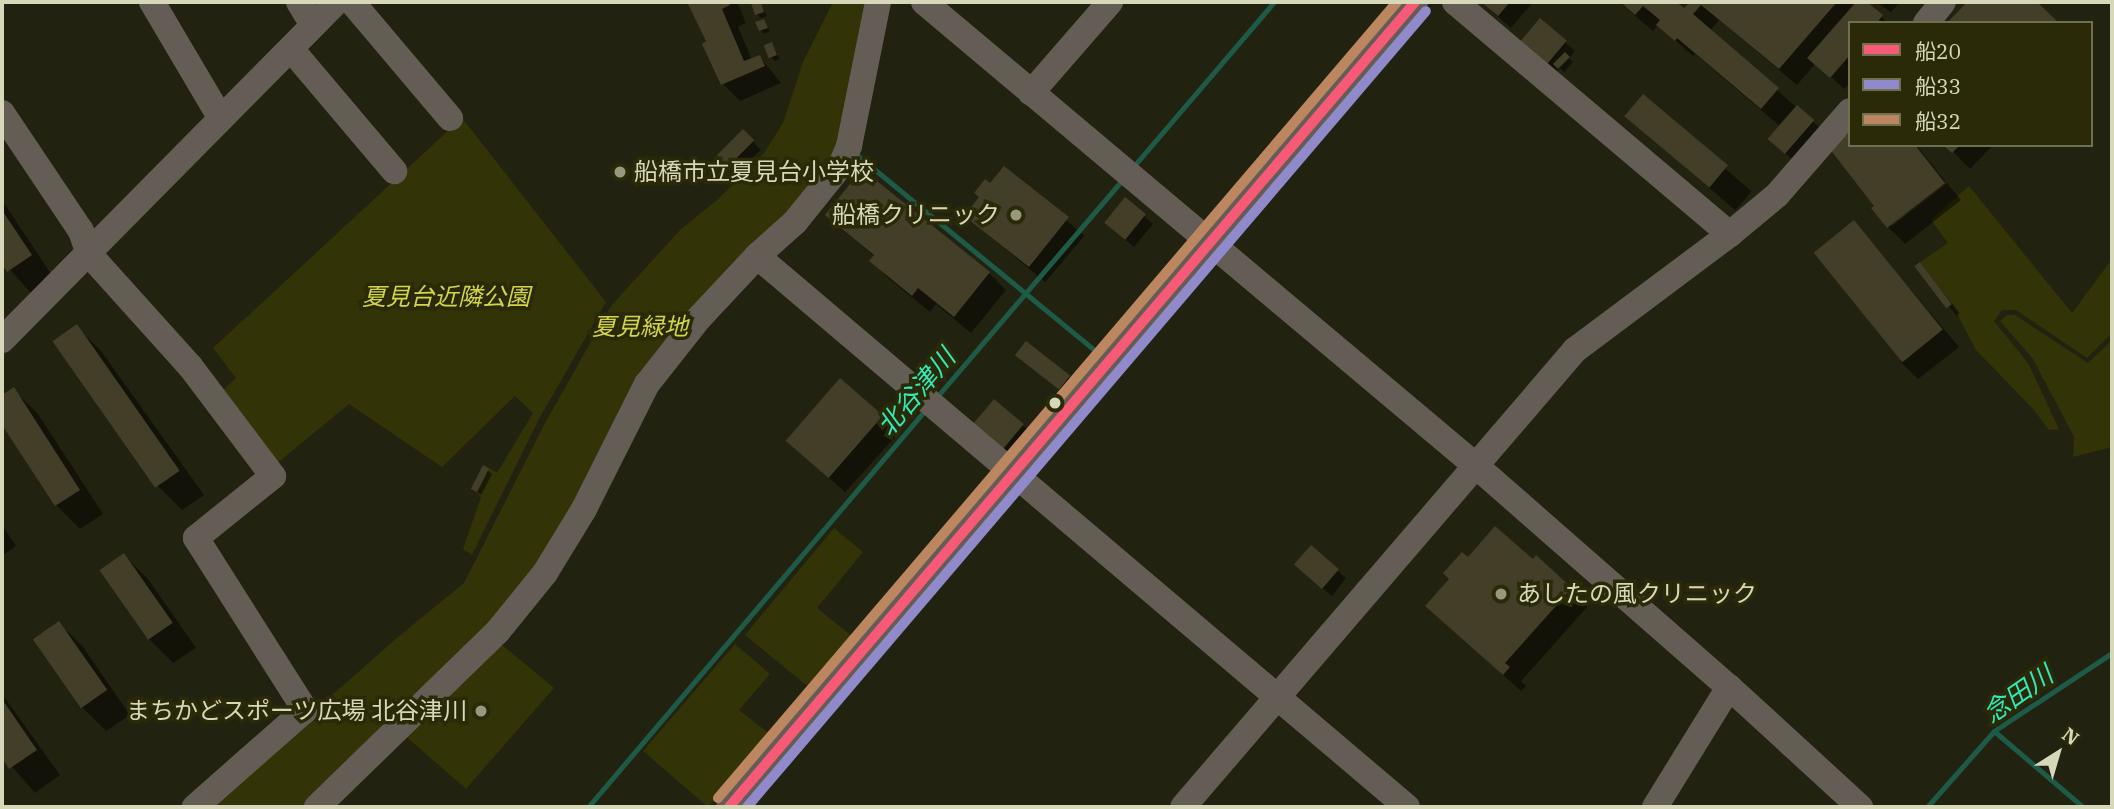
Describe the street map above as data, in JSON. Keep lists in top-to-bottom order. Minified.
{"water":["北谷津川","念田川"],"parks":["夏見台近隣公園","夏見緑地"],"places":["船橋市立夏見台小学校","船橋クリニック","あしたの風クリニック","まちかどスポーツ広場 北谷津川"],"lines":["transit line 船20","transit line 船32","transit line 船33"],"legend":["船20","船33","船32"],"north":"top right"}
